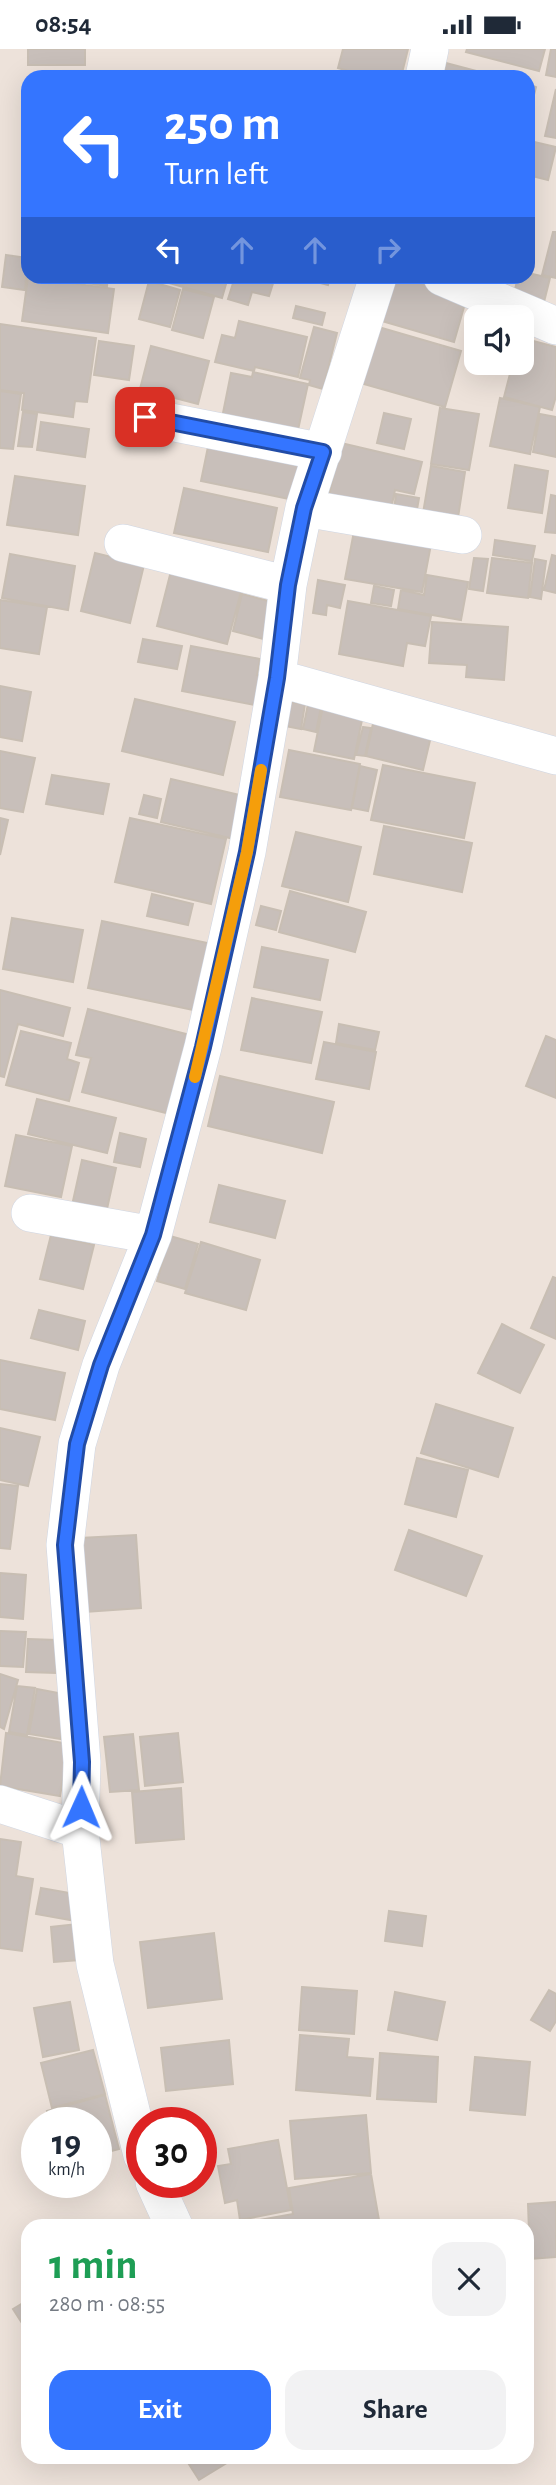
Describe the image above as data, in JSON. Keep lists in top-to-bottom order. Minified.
{"page":{"status":"08:54","turn":["250 m","Turn left"],"speed":"19 km/h","limit":"30","heading":["1 min","280 m · 08:55"],"buttons":["Exit","Share"]}}
